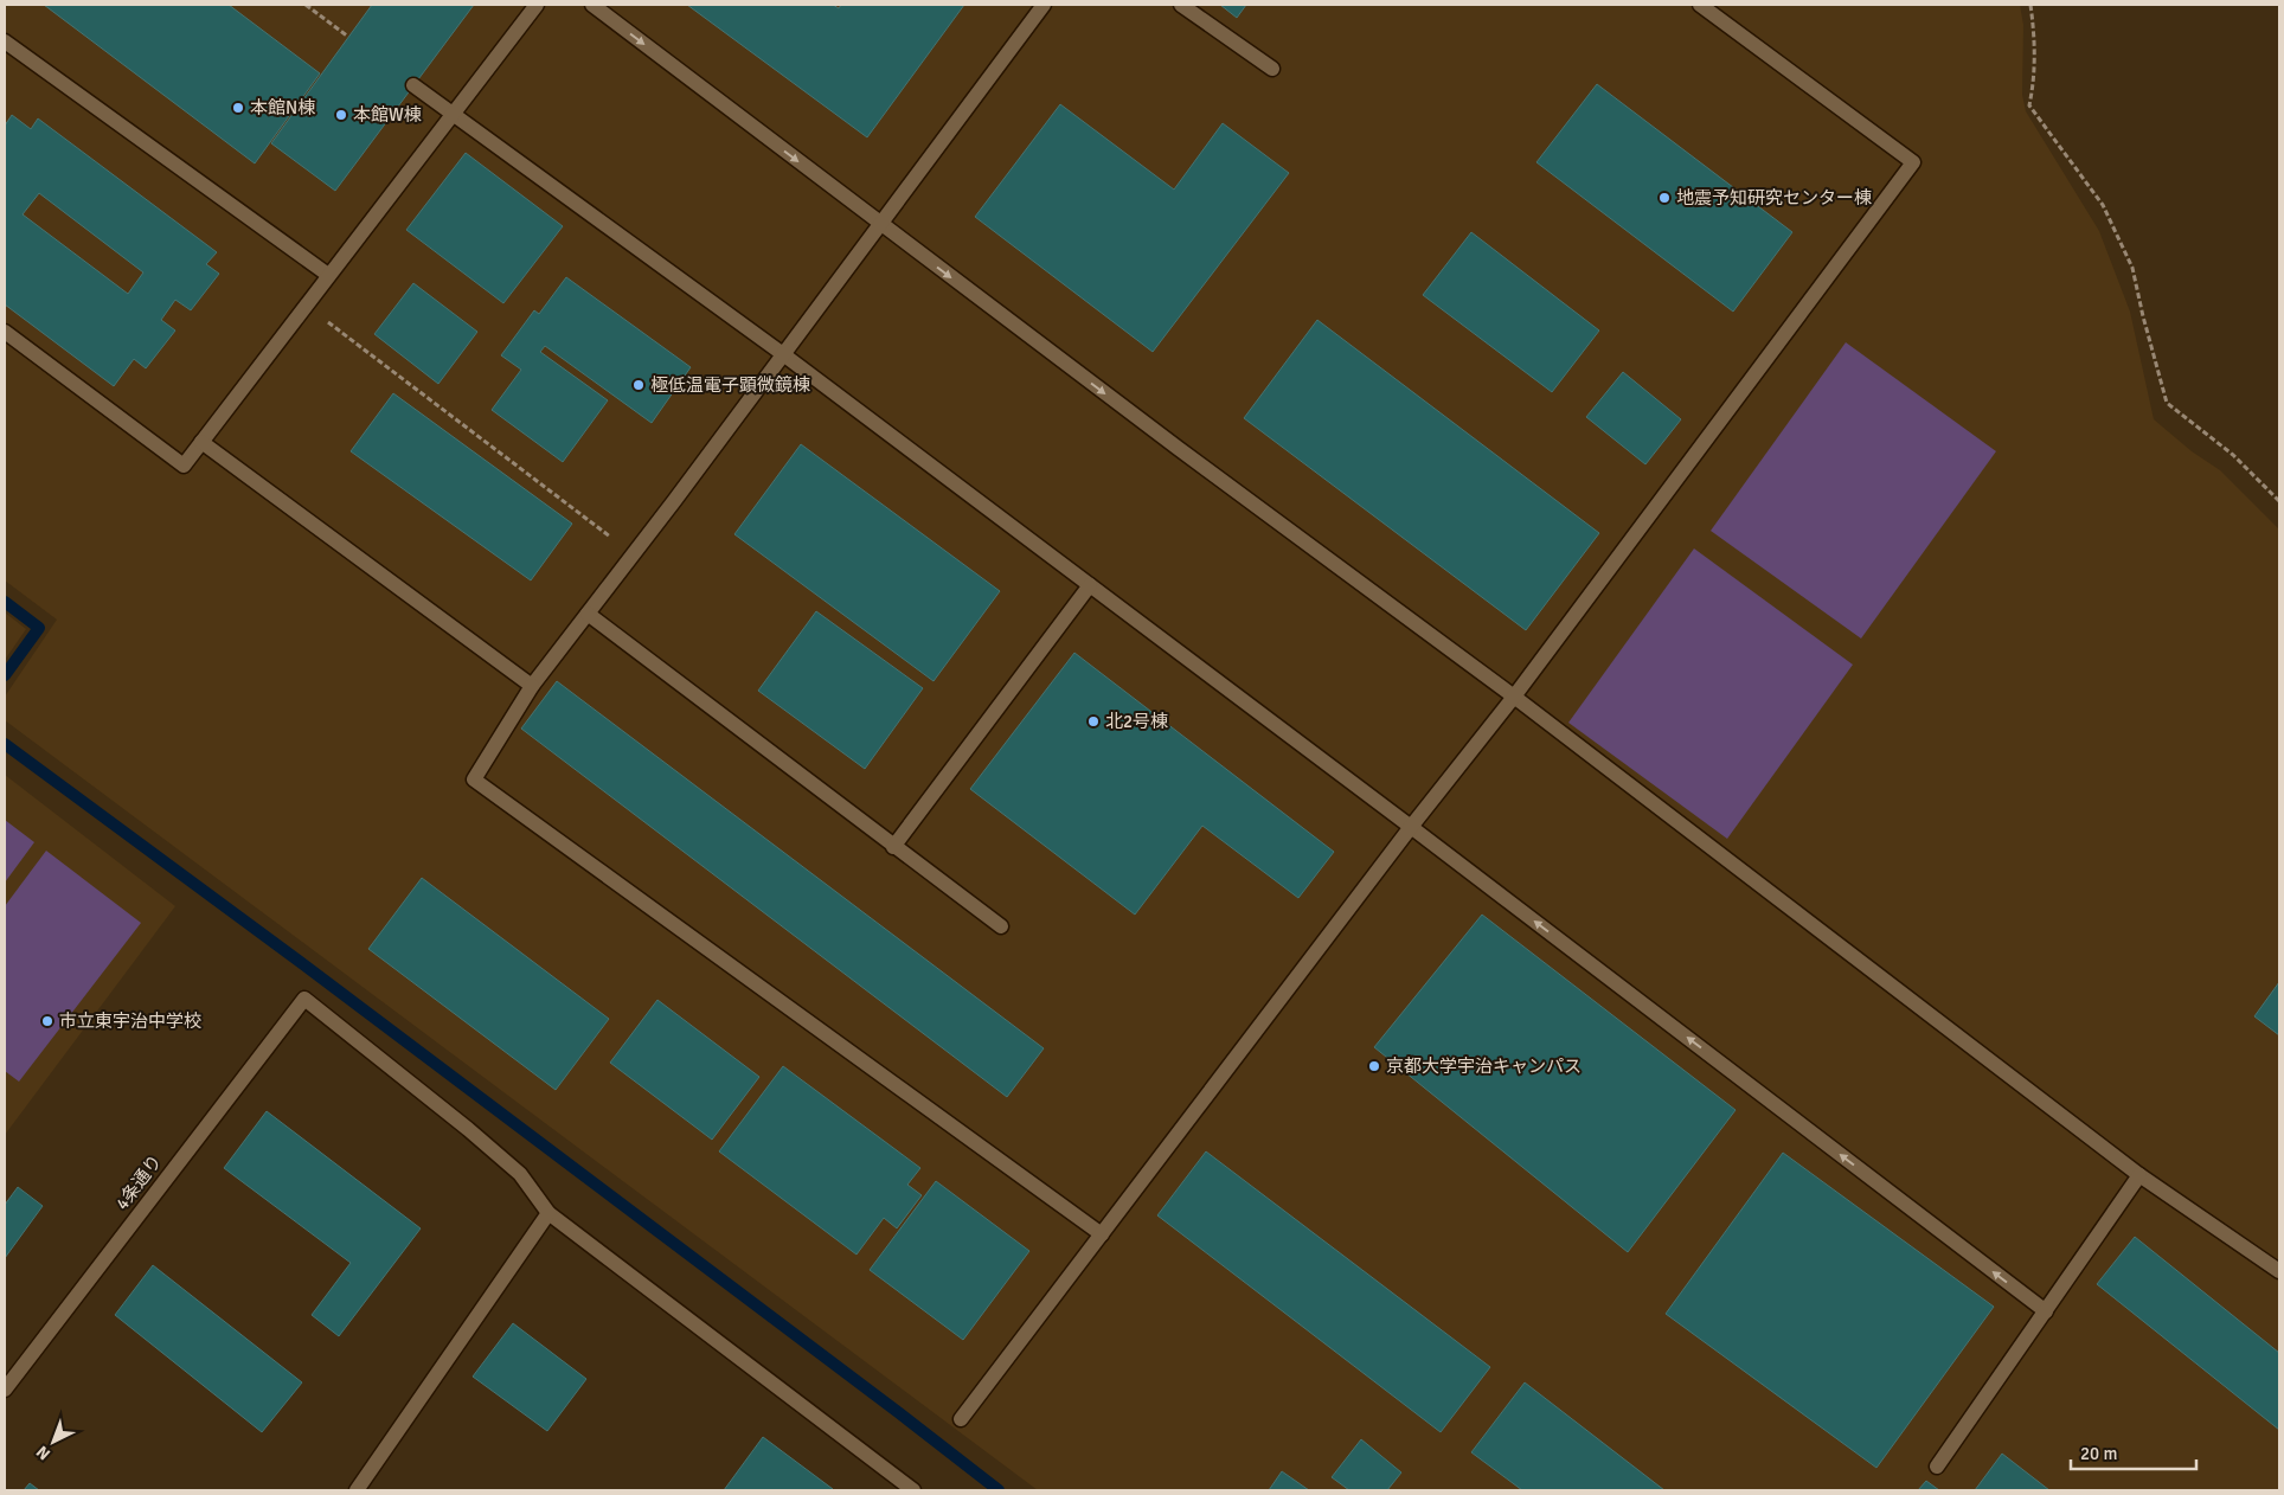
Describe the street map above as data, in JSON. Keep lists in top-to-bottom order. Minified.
{"streets":{"lane":["4条通り"]},"places":["本館N棟","本館W棟","地震予知研究センター棟","極低温電子顕微鏡棟","北2号棟","市立東宇治中学校","京都大学宇治キャンパス"],"scale_bar":"20 m","north":"bottom left"}
